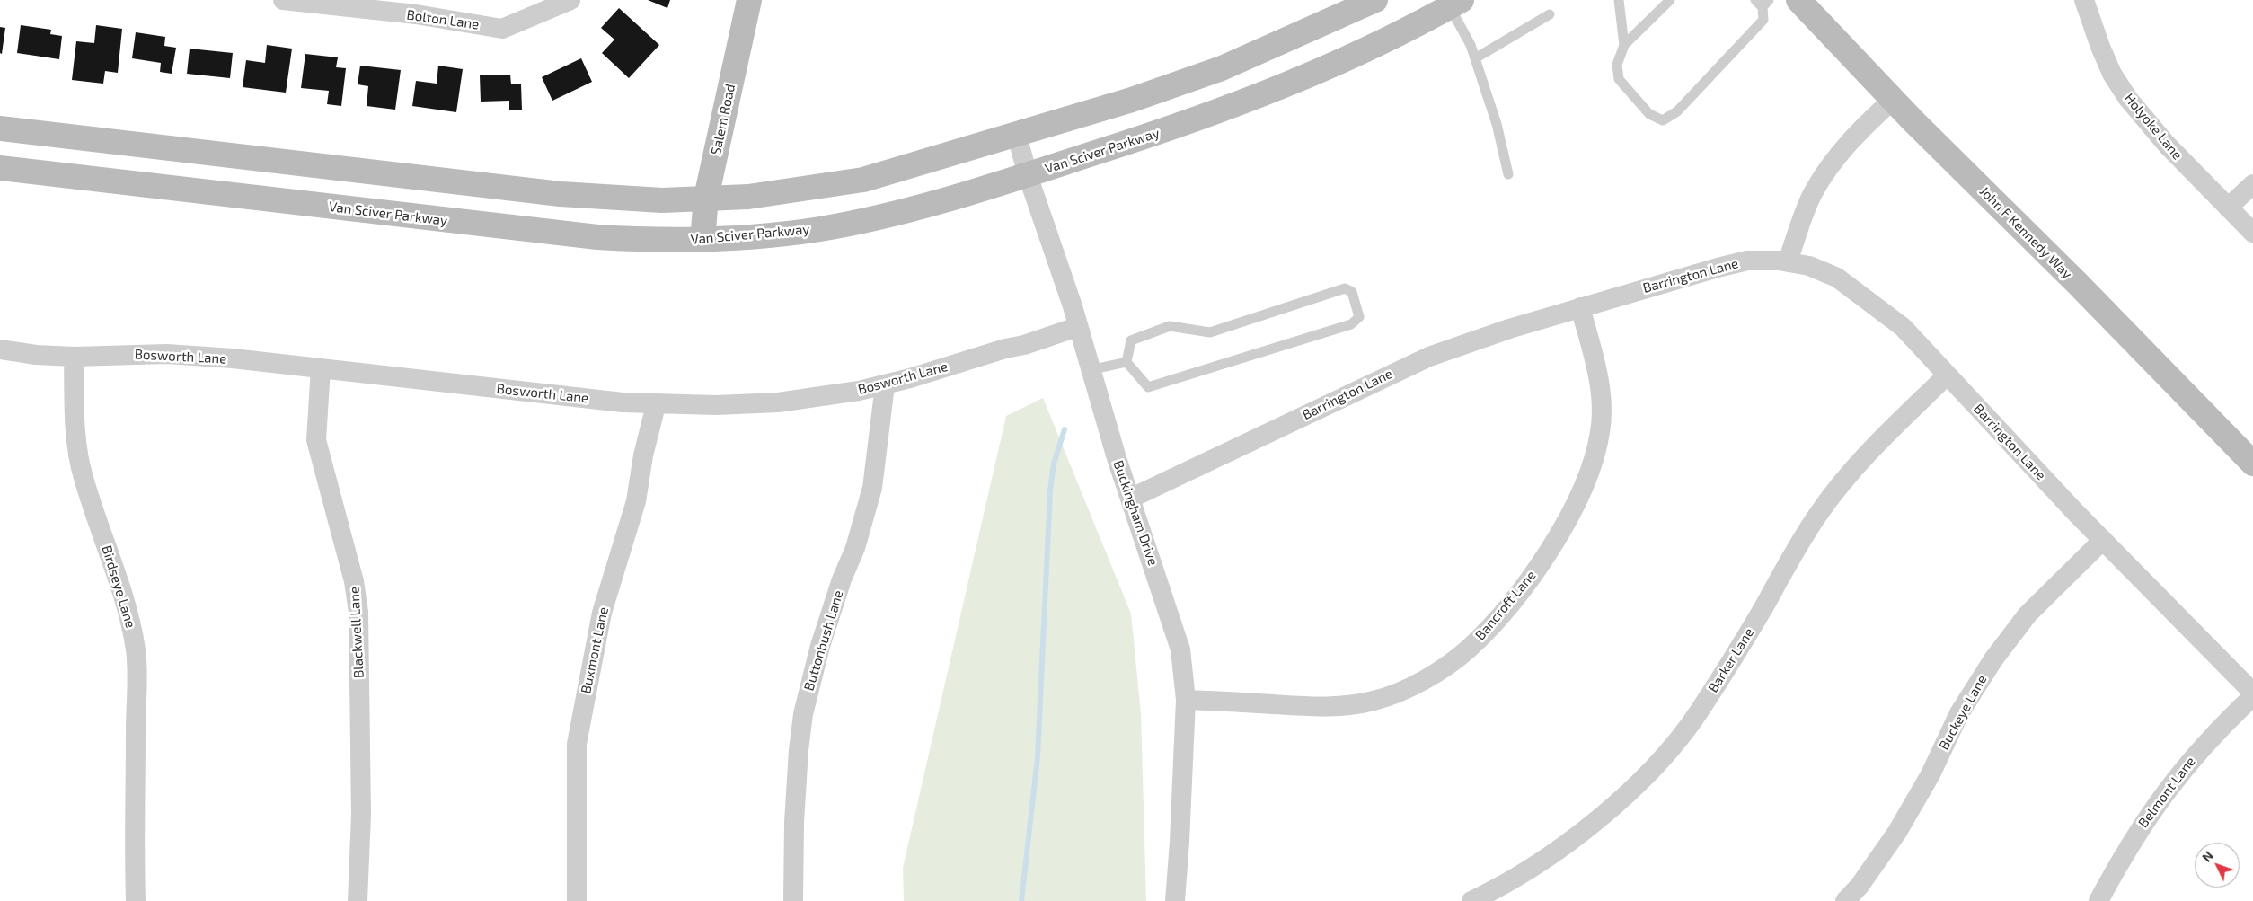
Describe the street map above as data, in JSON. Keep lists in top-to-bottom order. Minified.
{"streets":{"street":["Bolton Lane","Salem Road","Holyoke Lane","Van Sciver Parkway","John F Kennedy Way","Barrington Lane","Bosworth Lane","Buckingham Drive","Birdseye Lane","Bancroft Lane","Blackwell Lane","Buttonbush Lane","Buxmont Lane","Barker Lane","Buckeye Lane","Belmont Lane"]},"crossings":[["Salem Road","Van Sciver Parkway"],["Van Sciver Parkway","Buckingham Drive"],["Barrington Lane","Buckingham Drive"],["Barrington Lane","Bancroft Lane"],["Barrington Lane","Barker Lane"],["Barrington Lane","Buckeye Lane"],["Barrington Lane","Belmont Lane"],["Bosworth Lane","Buckingham Drive"],["Bosworth Lane","Birdseye Lane"],["Bosworth Lane","Blackwell Lane"],["Bosworth Lane","Buttonbush Lane"],["Bosworth Lane","Buxmont Lane"],["Buckingham Drive","Bancroft Lane"]],"north":"top left"}
